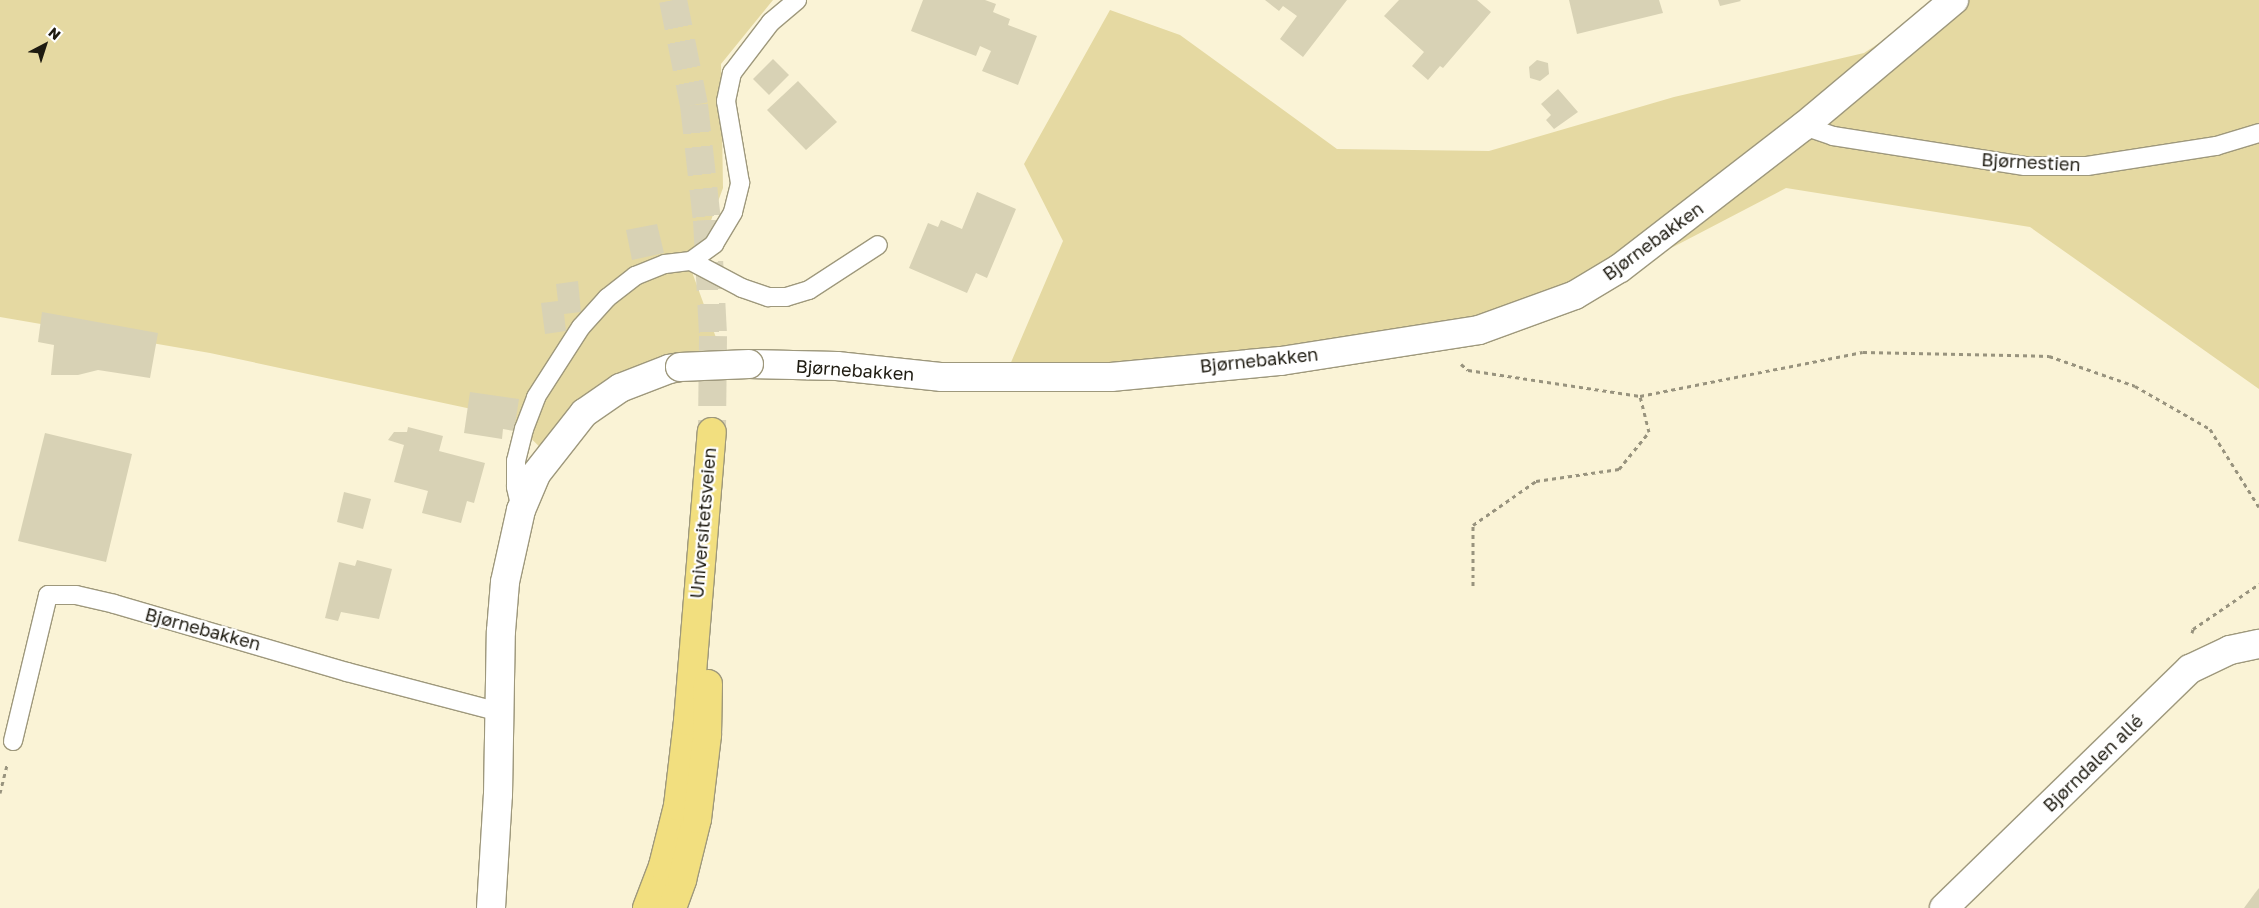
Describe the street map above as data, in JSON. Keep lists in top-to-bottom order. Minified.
{"streets":{"main road":["Universitetsveien"],"street":["Bjørnebakken","Bjørndalen allé"],"lane":["Bjørnestien"]},"crossings":[["Bjørnestien","Bjørnebakken"]],"north":"top right"}
